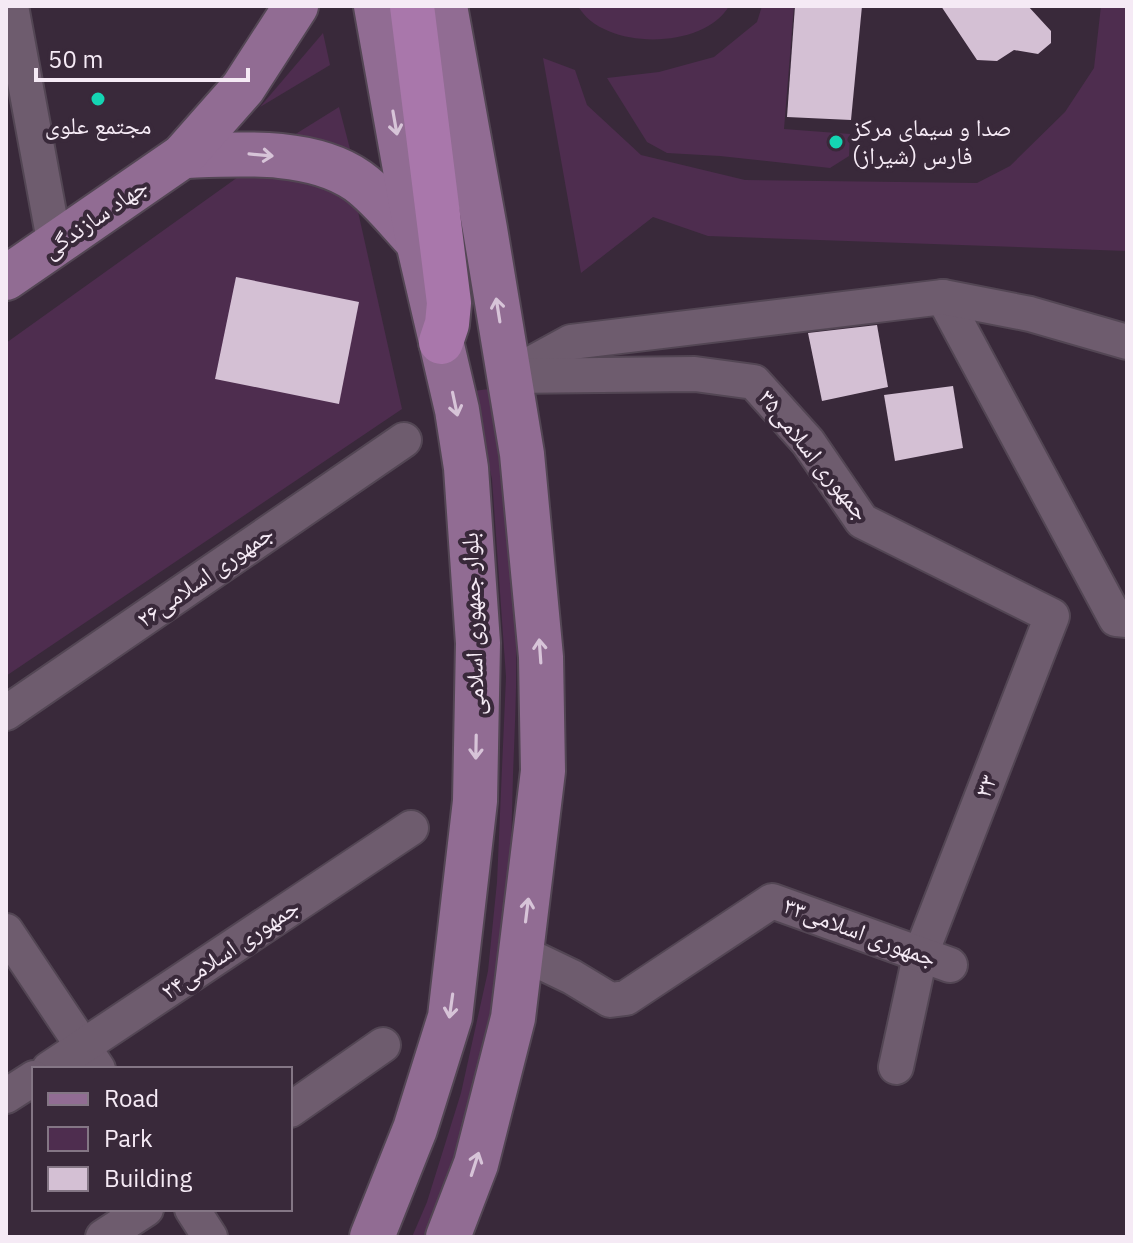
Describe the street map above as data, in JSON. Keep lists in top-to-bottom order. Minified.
{"streets":{"main road":["جهاد سازندگی","بلوار جمهوری اسلامی"],"street":["جمهوری اسلامی۳۵","جمهوری اسلامی۲۶","۳۳","جمهوری اسلامی۳۳","جمهوری اسلامی۲۴"]},"crossings":[["جمهوری اسلامی۳۵","۳۳"],["۳۳","جمهوری اسلامی۳۳"]],"places":["مجتمع علوی","صدا و سیمای مرکز فارس (شیراز)"],"legend":["Road","Park","Building"],"scale_bar":"50 m"}
